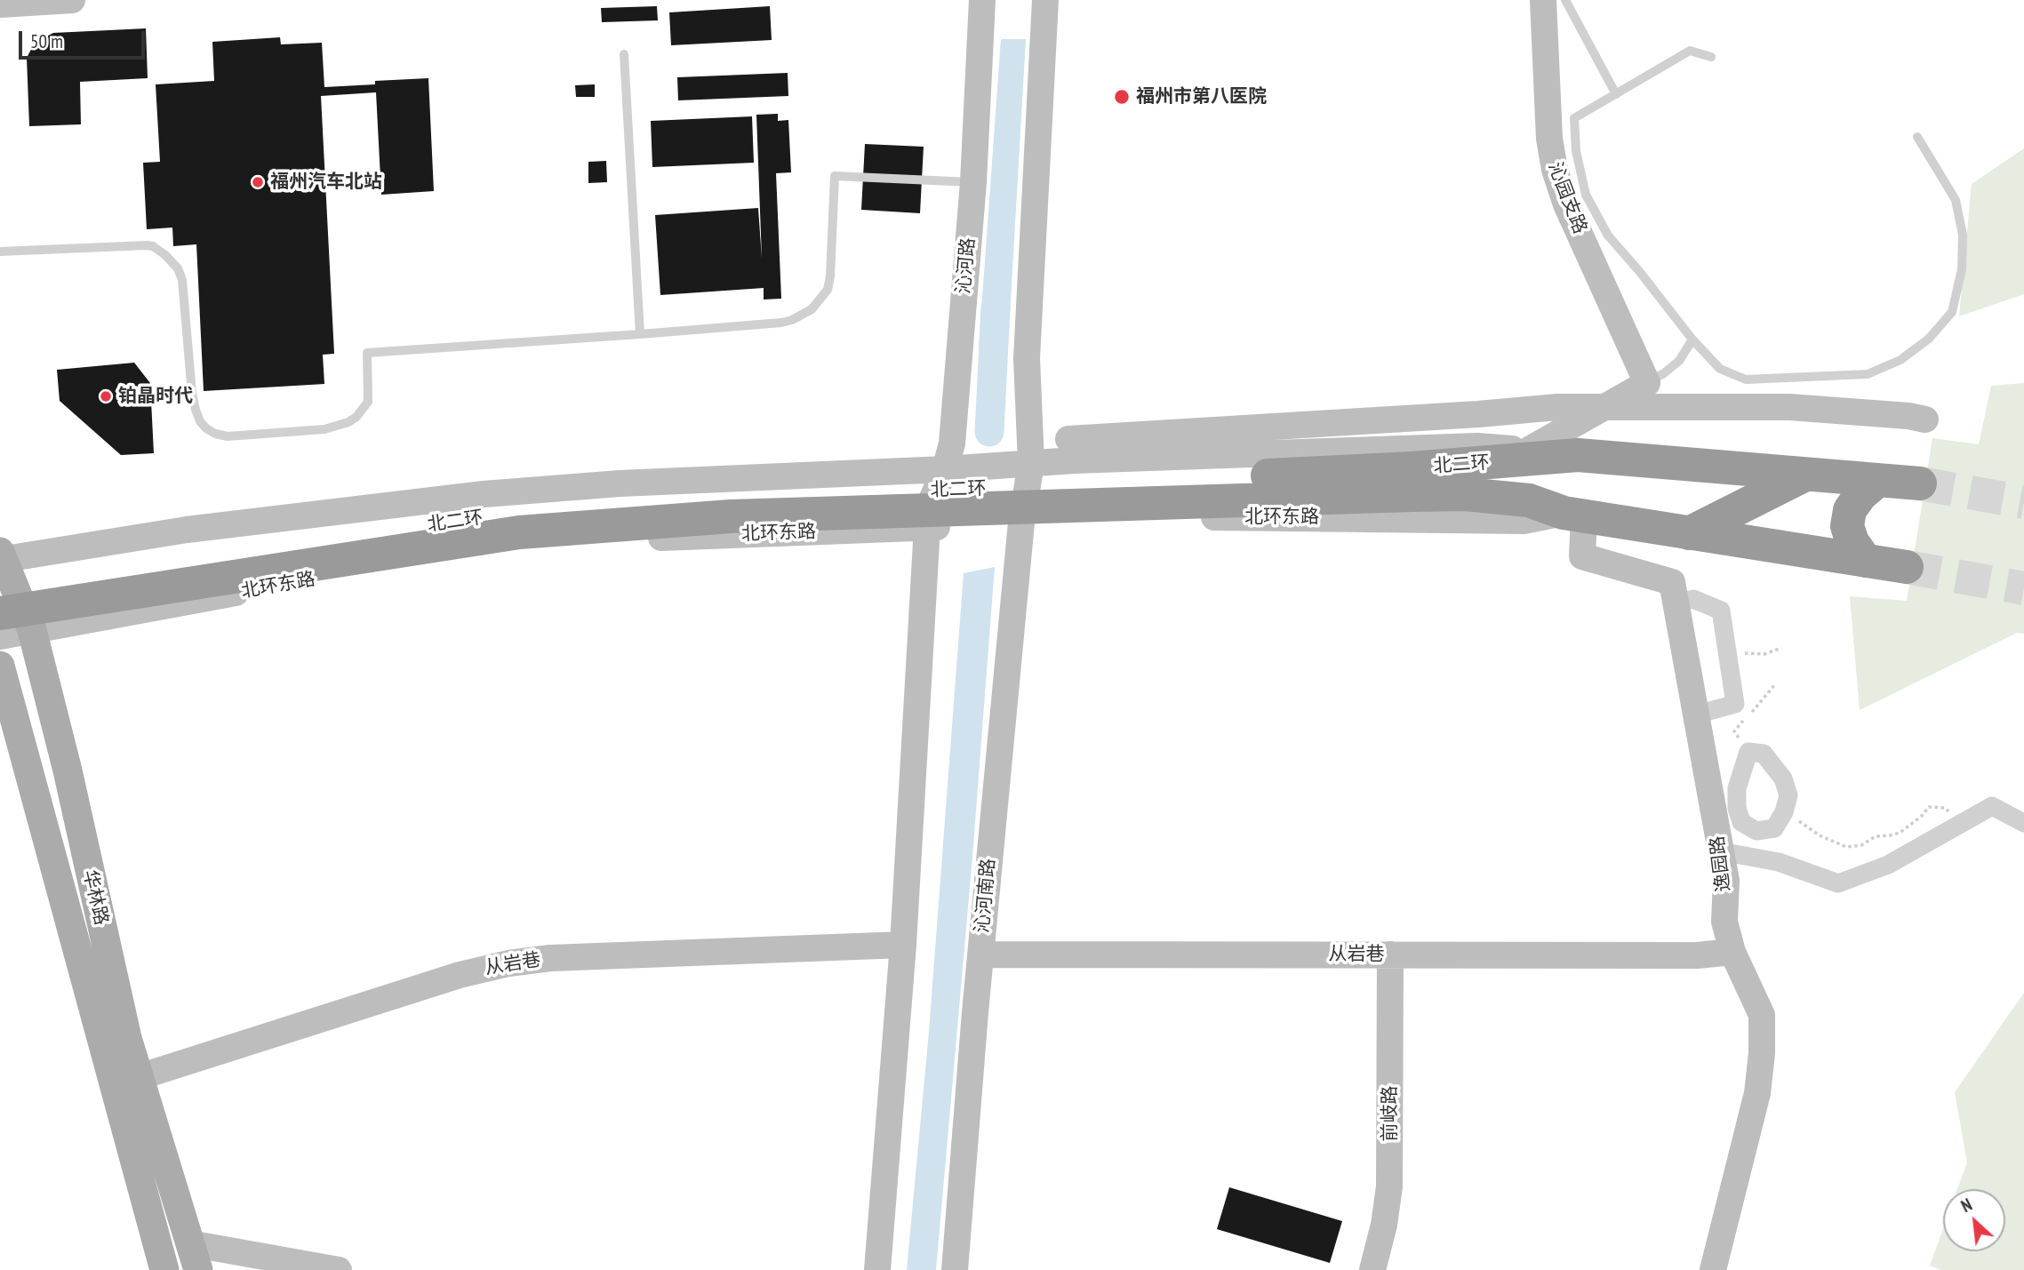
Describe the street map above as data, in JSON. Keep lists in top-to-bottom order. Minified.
{"streets":{"highway":["北二环"],"main road":["沁园支路","沁河路","北环东路","逸园路","沁河南路","华林路","从岩巷","前岐路"]},"crossings":[["沁河路","北环东路"],["北二环","北环东路"],["北二环","逸园路"],["北环东路","逸园路"],["北环东路","沁河南路"],["北环东路","华林路"],["逸园路","从岩巷"],["沁河南路","从岩巷"],["华林路","从岩巷"],["从岩巷","前岐路"]],"places":["福州市第八医院","福州汽车北站","铂晶时代"],"scale_bar":"50 m","north":"top left"}
